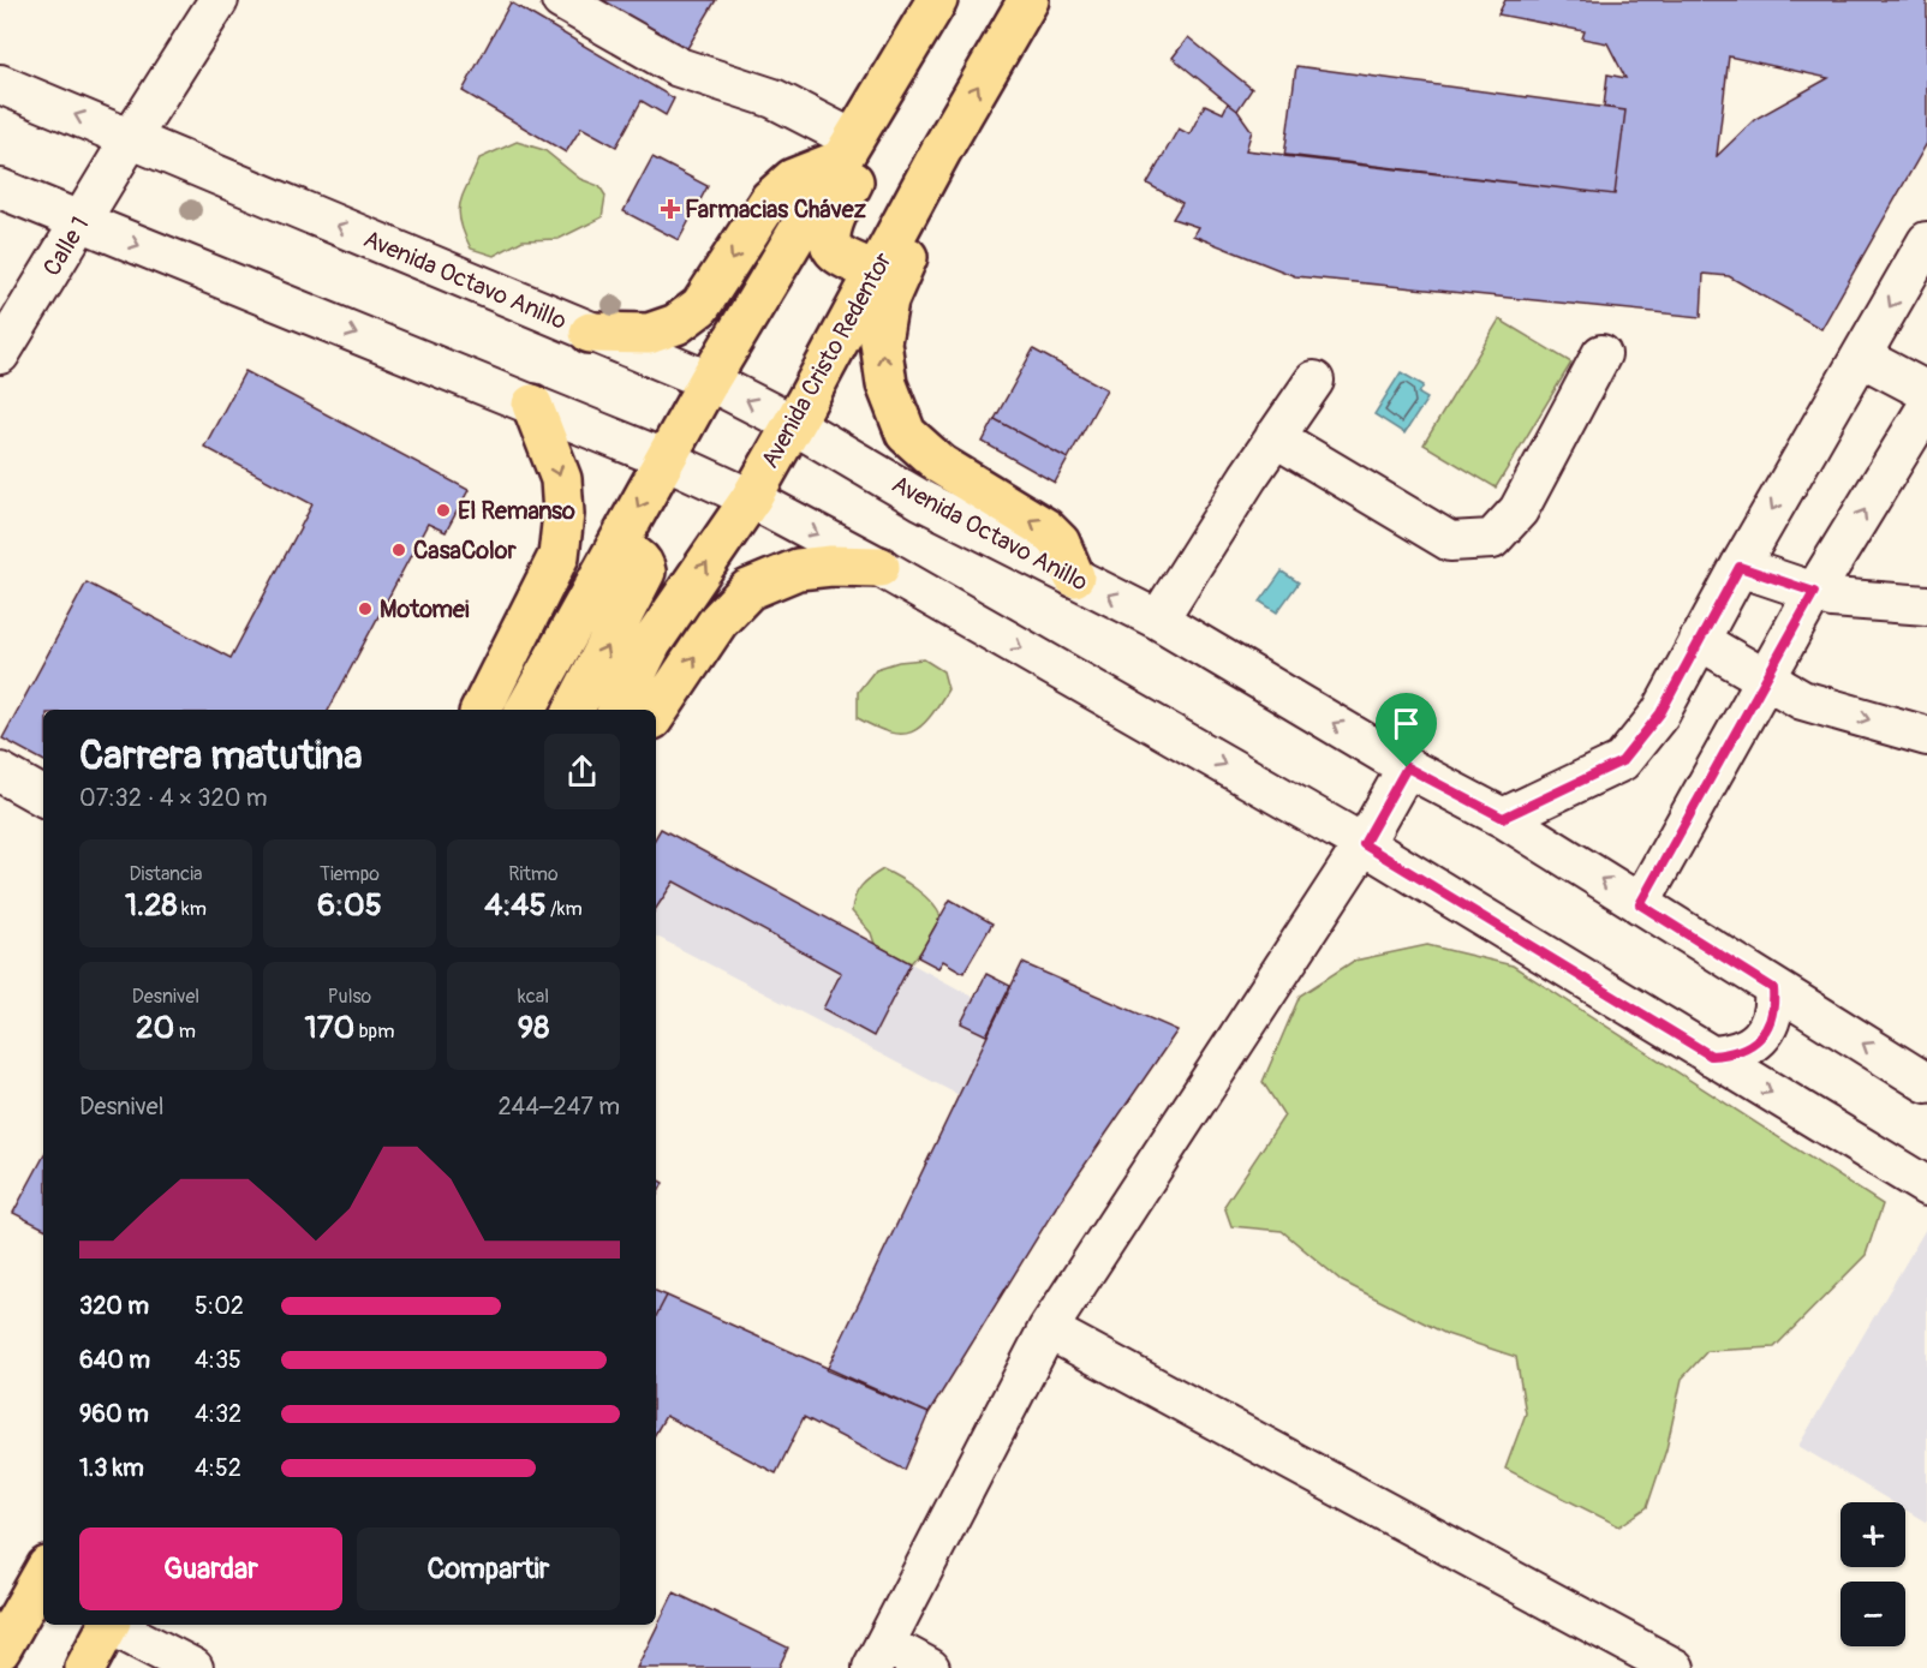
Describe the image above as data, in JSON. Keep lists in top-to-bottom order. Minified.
{"streets":{"highway":["Avenida Cristo Redentor"],"street":["Calle 1","Avenida Octavo Anillo"]},"crossings":[["Calle 1","Avenida Octavo Anillo"],["Avenida Octavo Anillo","Avenida Cristo Redentor"]],"places":{"health":["Farmacias Chávez"],"other":["El Remanso","CasaColor","Motomei"]},"page":{"heading":["Carrera matutina","07:32 · 4 × 320 m"],"stats":[["Distancia","1.28 km"],["Tiempo","6:05"],["Ritmo","4:45 /km"],["Desnivel","20 m"],["Pulso","170 bpm"],["kcal","98"]],"chart":["Desnivel","244–247 m"],"list":[{"name":"320 m","note":"5:02"},{"name":"640 m","note":"4:35"},{"name":"960 m","note":"4:32"},{"name":"1.3 km","note":"4:52"}],"map_buttons":["+","−"],"buttons":["Guardar","Compartir"]}}
